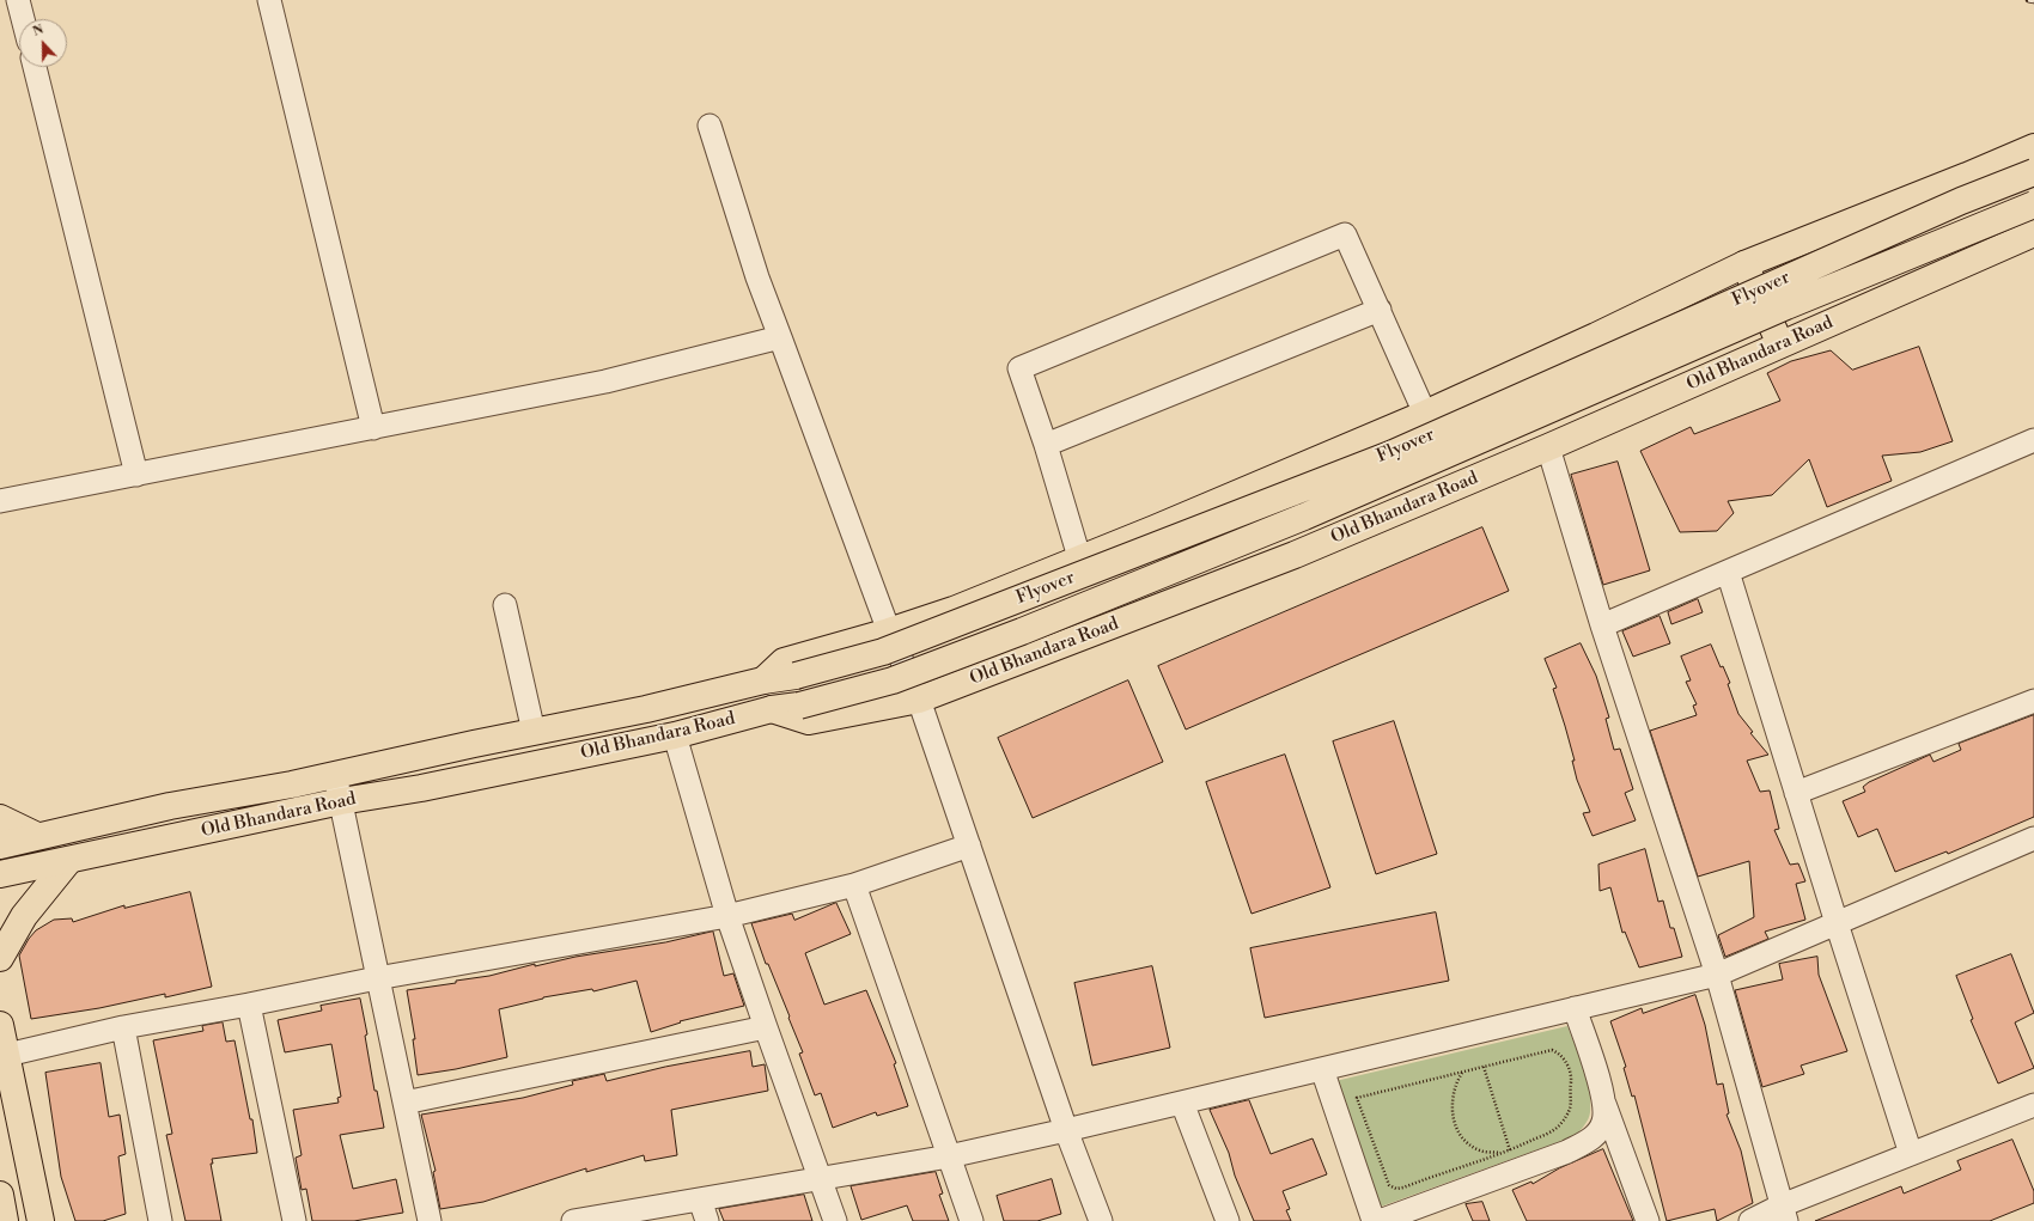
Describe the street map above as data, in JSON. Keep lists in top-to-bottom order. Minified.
{"streets":{"main road":["Flyover","Old Bhandara Road"]},"crossings":[["Flyover","Old Bhandara Road"]],"north":"top"}
